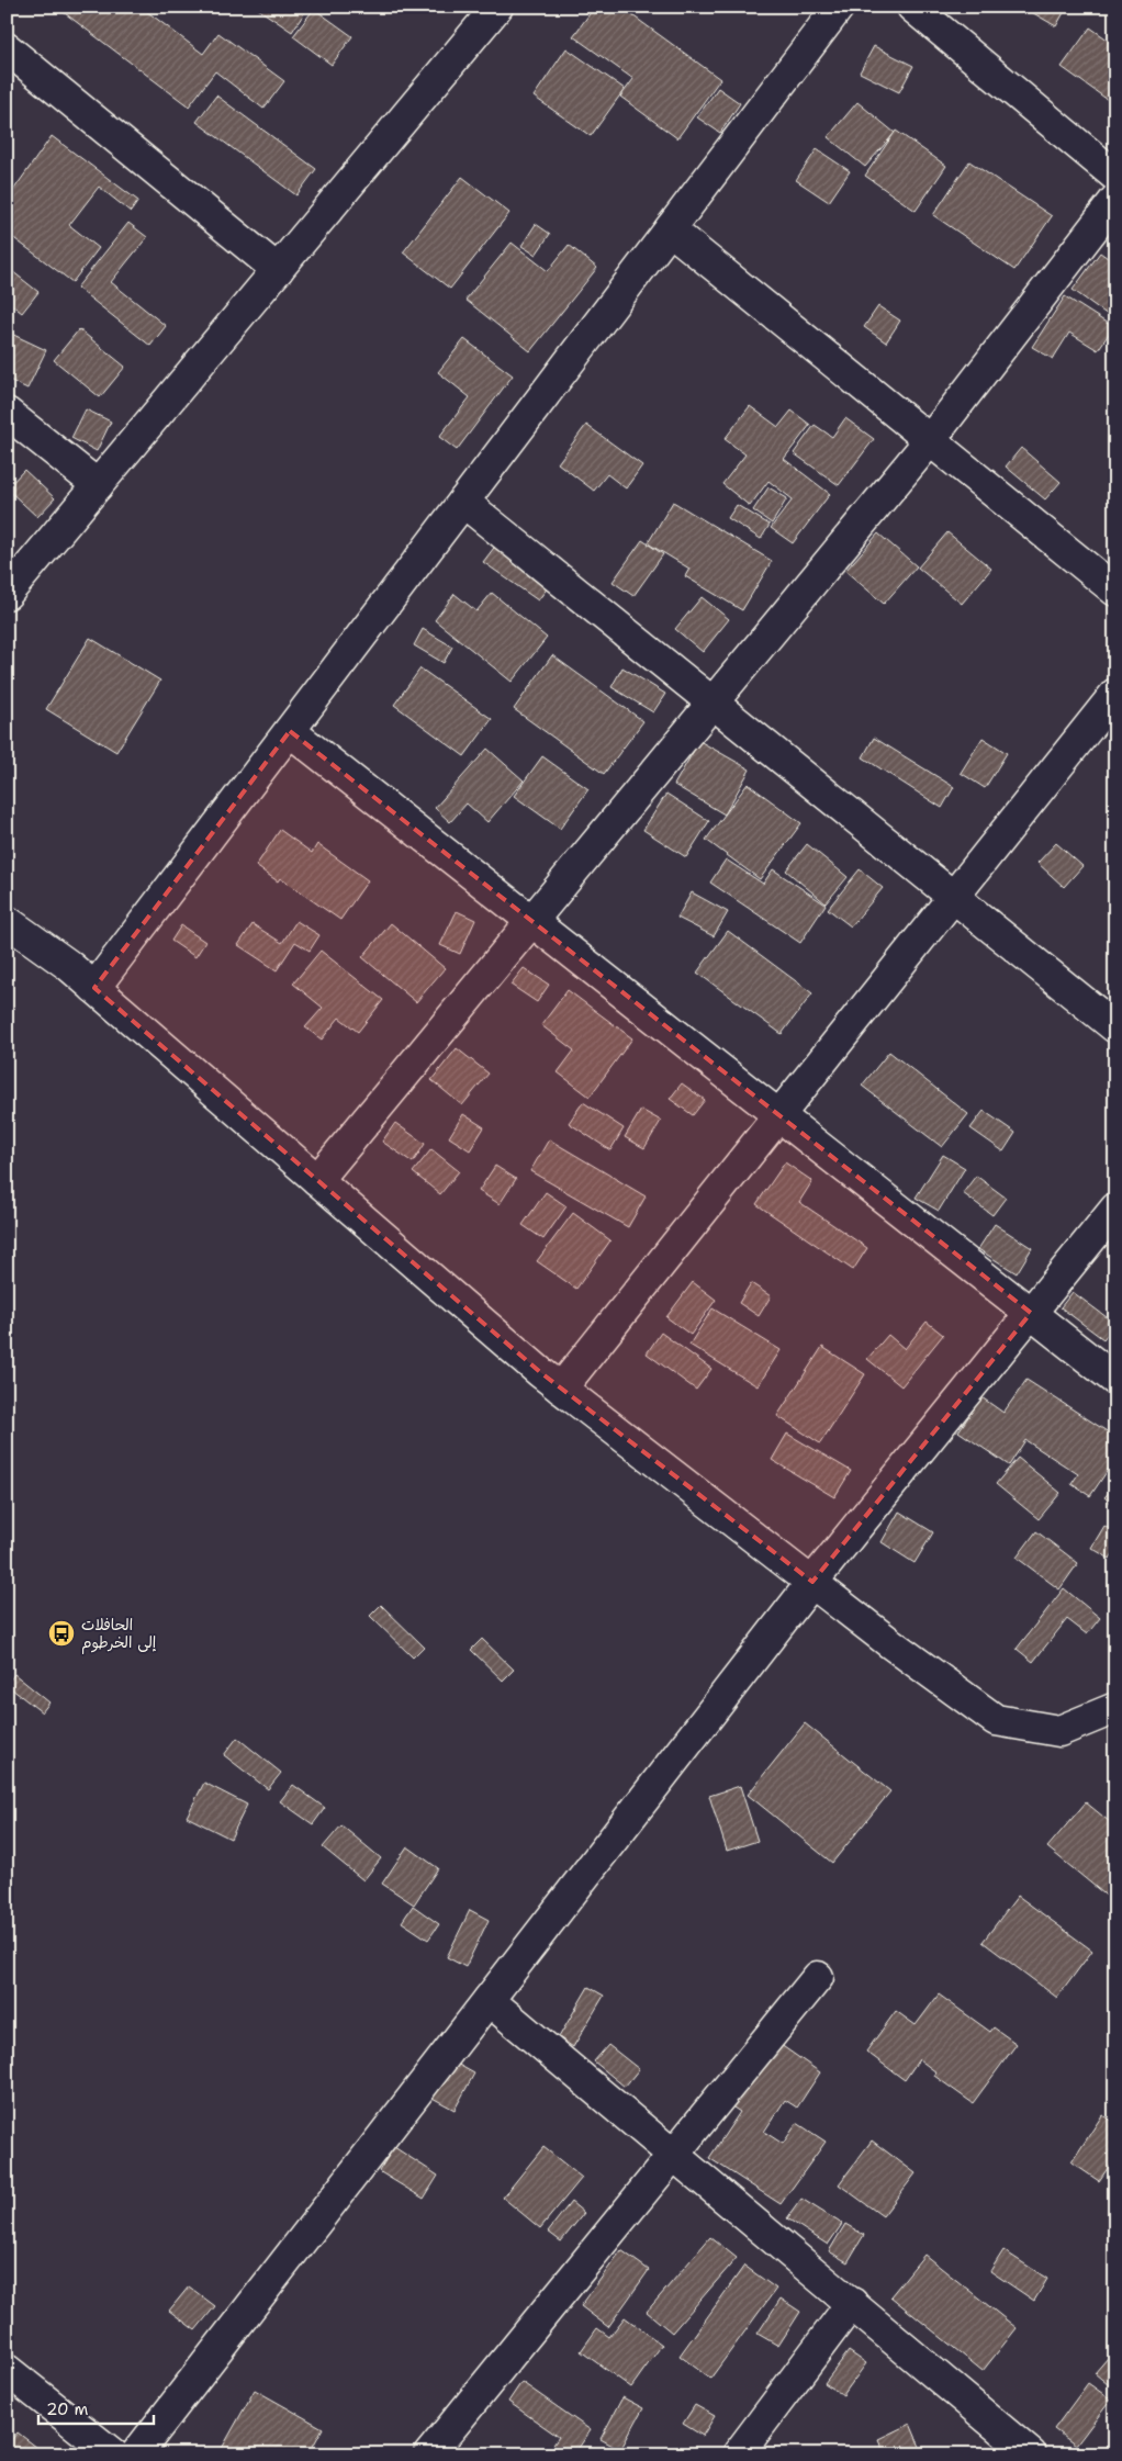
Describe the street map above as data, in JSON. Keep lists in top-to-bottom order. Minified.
{"places":{"bus stop":["الحافلات إلى الخرطوم"]},"scale_bar":"20 m"}
